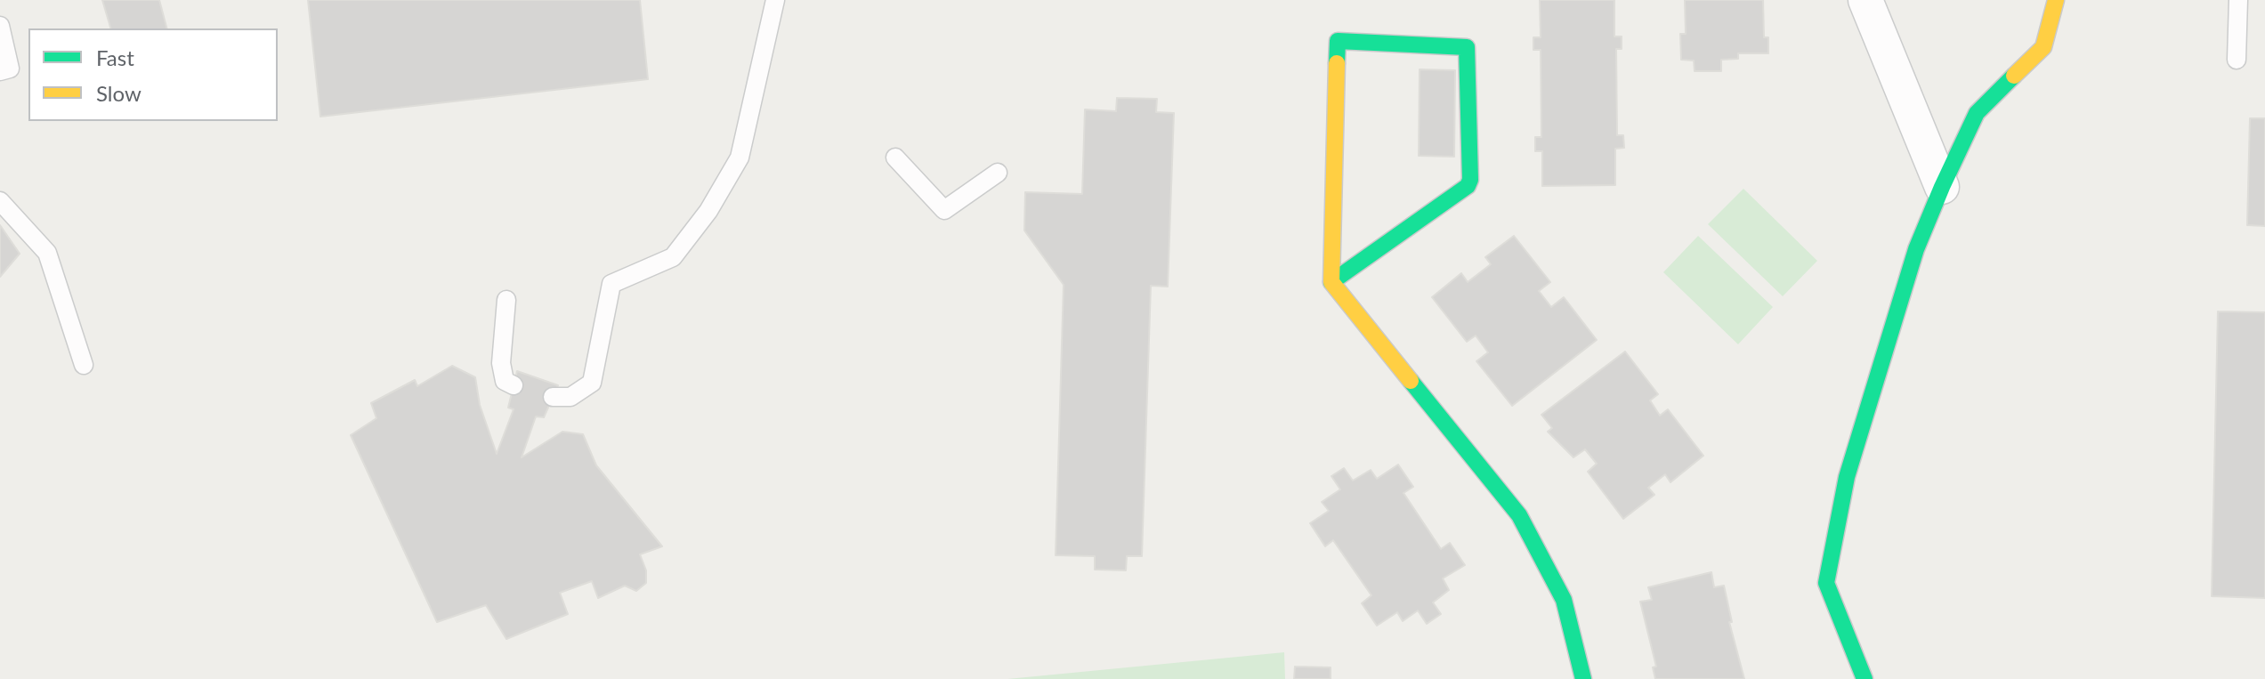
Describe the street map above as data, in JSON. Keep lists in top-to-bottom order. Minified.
{"legend":["Fast","Slow"]}
